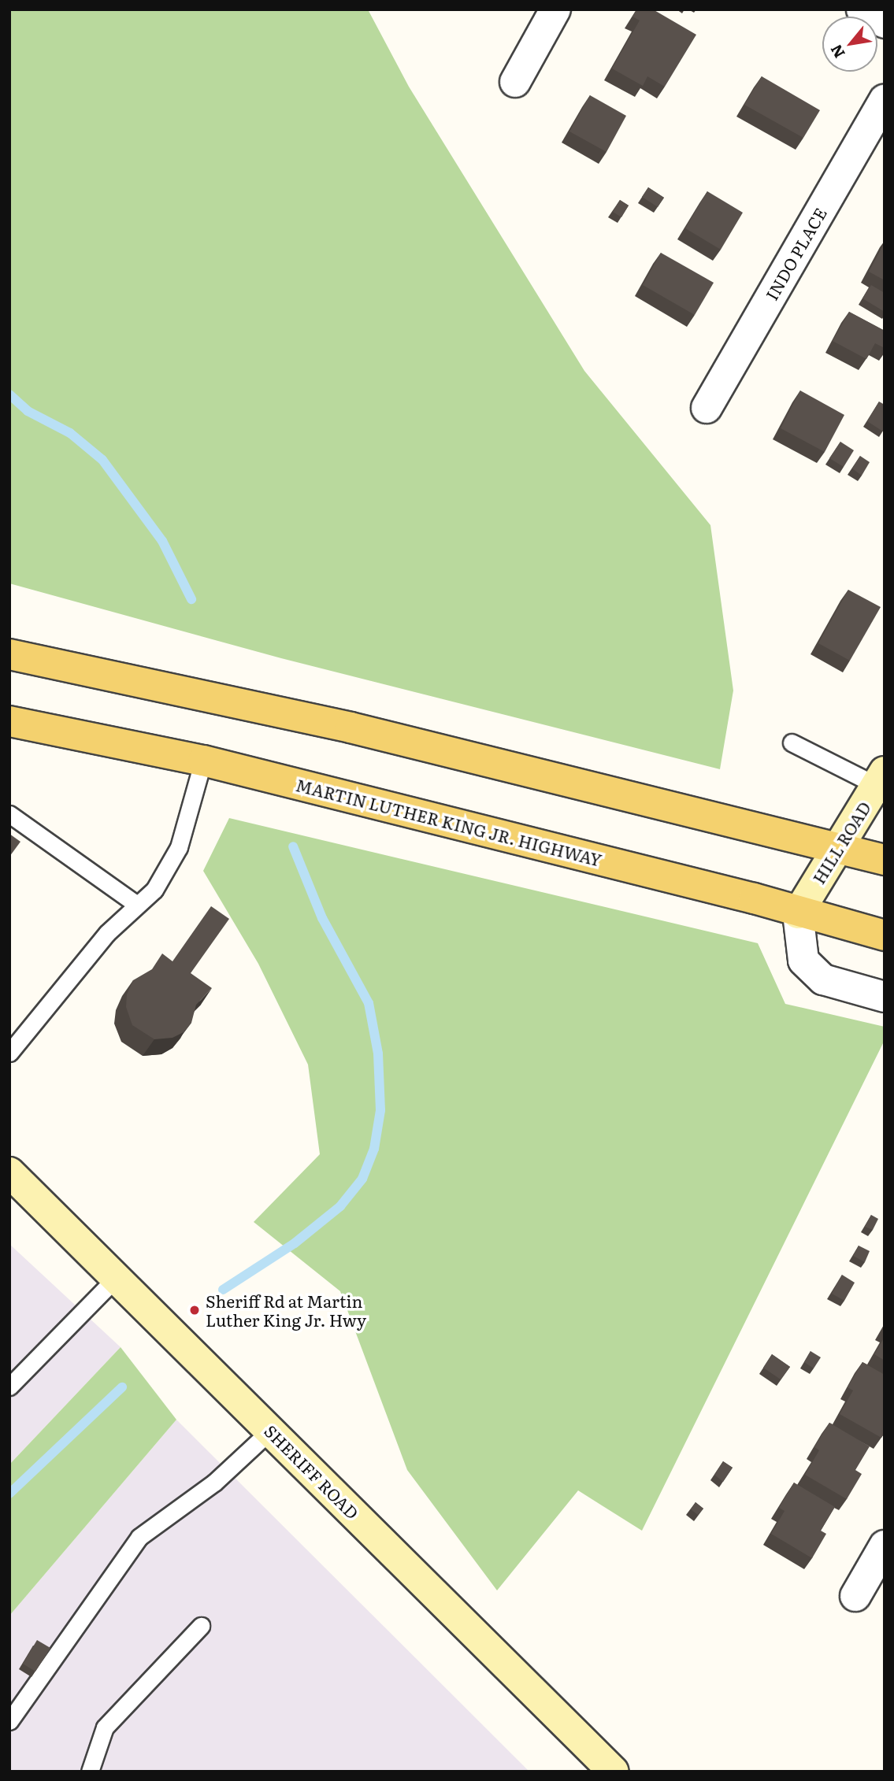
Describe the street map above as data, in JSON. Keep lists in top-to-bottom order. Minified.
{"streets":{"main road":["MARTIN LUTHER KING JR. HIGHWAY","HILL ROAD","SHERIFF ROAD"],"street":["INDO PLACE"]},"crossings":[["MARTIN LUTHER KING JR. HIGHWAY","HILL ROAD"]],"places":["Sheriff Rd at Martin Luther King Jr. Hwy"],"north":"bottom left"}
